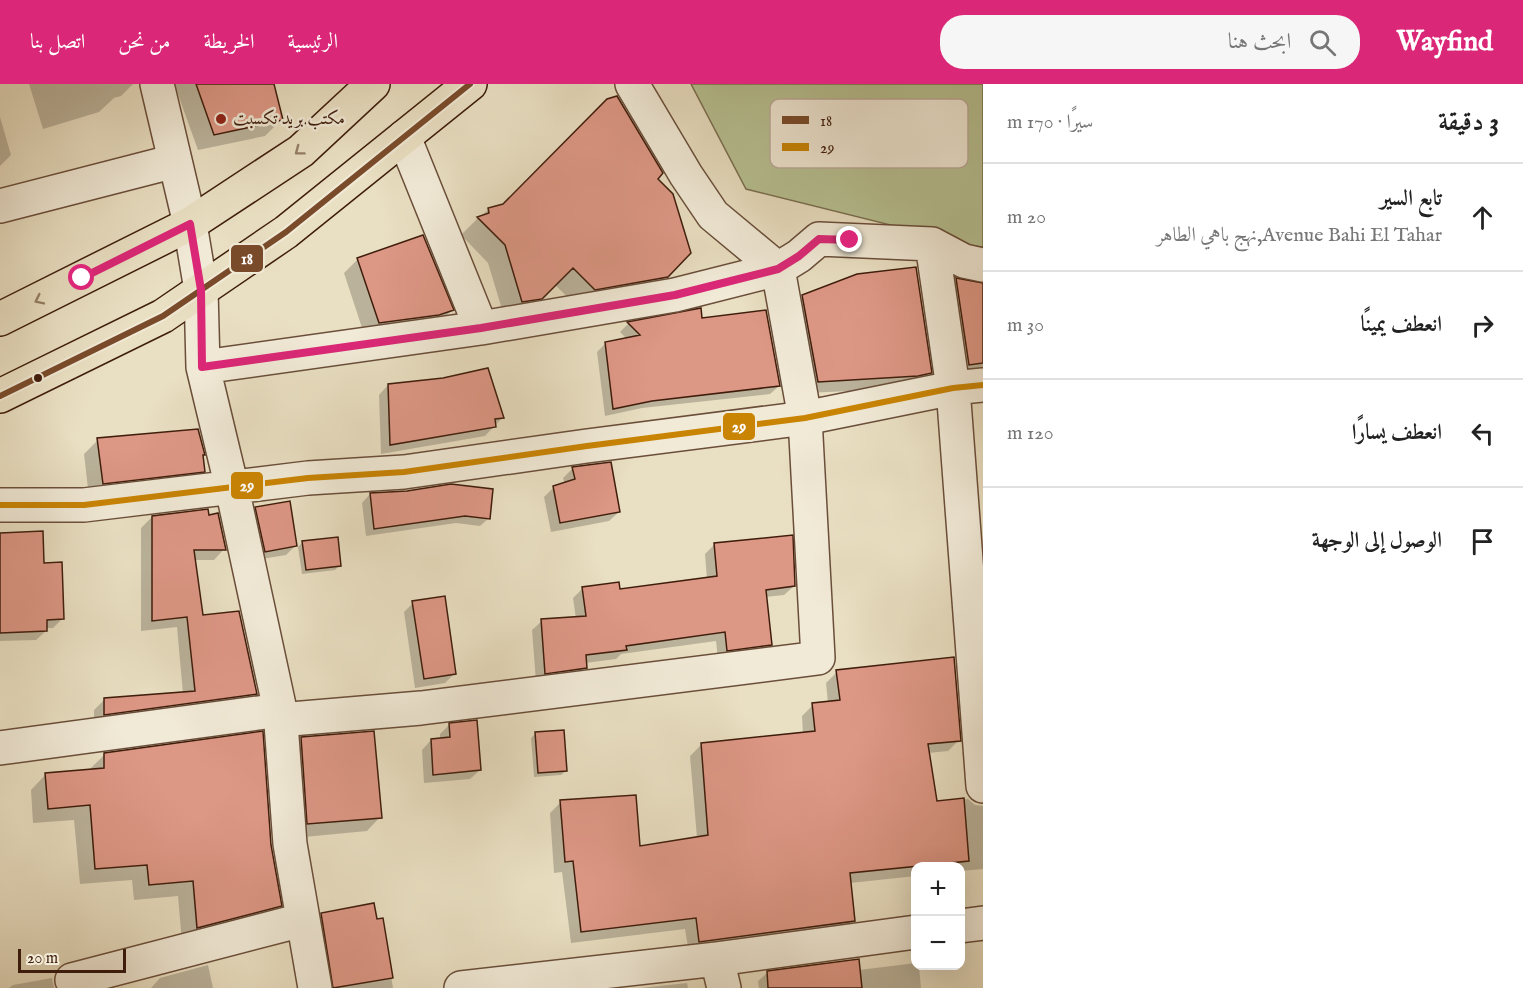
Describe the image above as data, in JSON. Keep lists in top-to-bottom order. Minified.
{"places":["مكتب بريد تكسبت"],"lines":["transit line 18","transit line 29"],"legend":["18","29"],"scale_bar":"20 m","page":{"header":"Wayfind","search":"ابحث هنا","nav":["الرئيسية","الخريطة","من نحن","اتصل بنا"],"heading":["3 دقيقة","سيرًا · 170 m"],"list":[["تابع السير","Avenue Bahi El Tahar,نهج باهي الطاهر","20 m"],["انعطف يمينًا","30 m"],["انعطف يسارًا","120 m"],"الوصول إلى الوجهة"],"map_buttons":["+","−"],"scale":"20 m"}}
